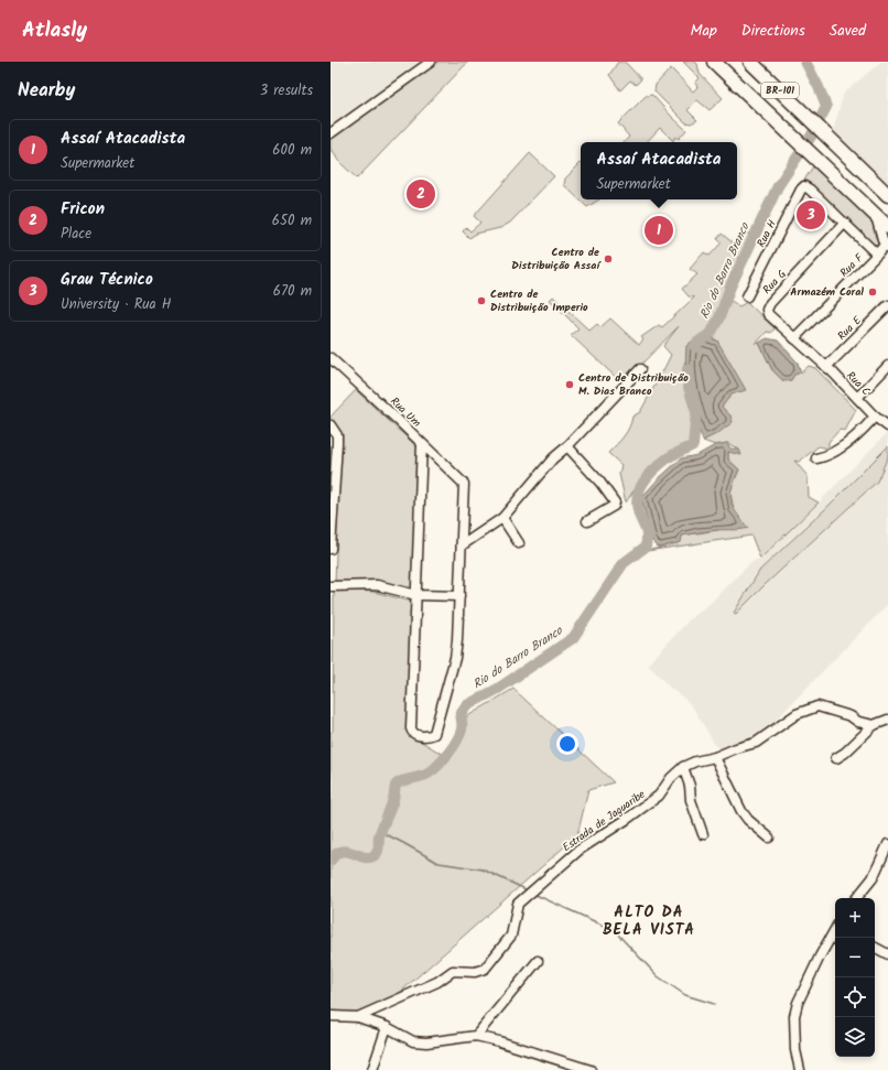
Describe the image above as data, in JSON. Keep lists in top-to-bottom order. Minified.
{"streets":{"highway":["BR-101"],"street":["Rua H","Rua F","Rua G","Rua E","Rua C","Rua Um","Estrada de Jaguaribe"]},"crossings":[["BR-101","Rua F"],["Rua H","Rua G"],["Rua F","Rua G"],["Rua G","Rua E"],["Rua G","Rua C"],["Rua E","Rua C"]],"districts":["ALTO DA BELA VISTA"],"water":["Rio do Barro Branco"],"places":["Centro de Distribuição Assaí","Armazém Coral","Centro de Distribuição Imperio","Centro de Distribuição M. Dias Branco"],"page":{"header":"Atlasly","nav":["Map","Directions","Saved"],"heading":["Nearby","3 results"],"list":[{"mark":"1","name":"Assaí Atacadista","note":"Supermarket","value":"600 m"},{"mark":"2","name":"Fricon","note":"Place","value":"650 m"},{"mark":"3","name":"Grau Técnico","note":"University · Rua H","value":"670 m"}],"popup":["Assaí Atacadista","Supermarket"],"pins":["2","3","1"],"map_buttons":["+","−"]}}
